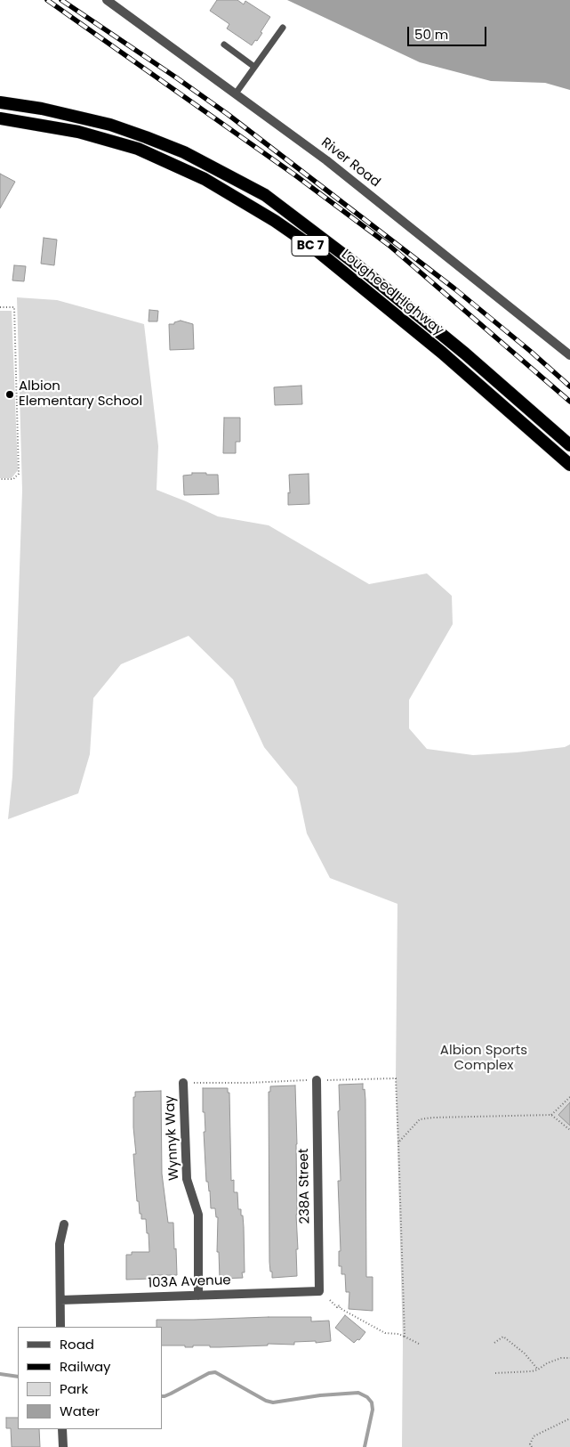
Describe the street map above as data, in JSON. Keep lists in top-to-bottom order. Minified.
{"streets":{"highway":["BC 7","Lougheed Highway"],"street":["River Road","Wynnyk Way","238A Street","103A Avenue"]},"crossings":[["Wynnyk Way","103A Avenue"],["238A Street","103A Avenue"]],"parks":["Albion Sports Complex"],"places":["Albion Elementary School"],"legend":["Road","Railway","Park","Water"],"scale_bar":"50 m"}
